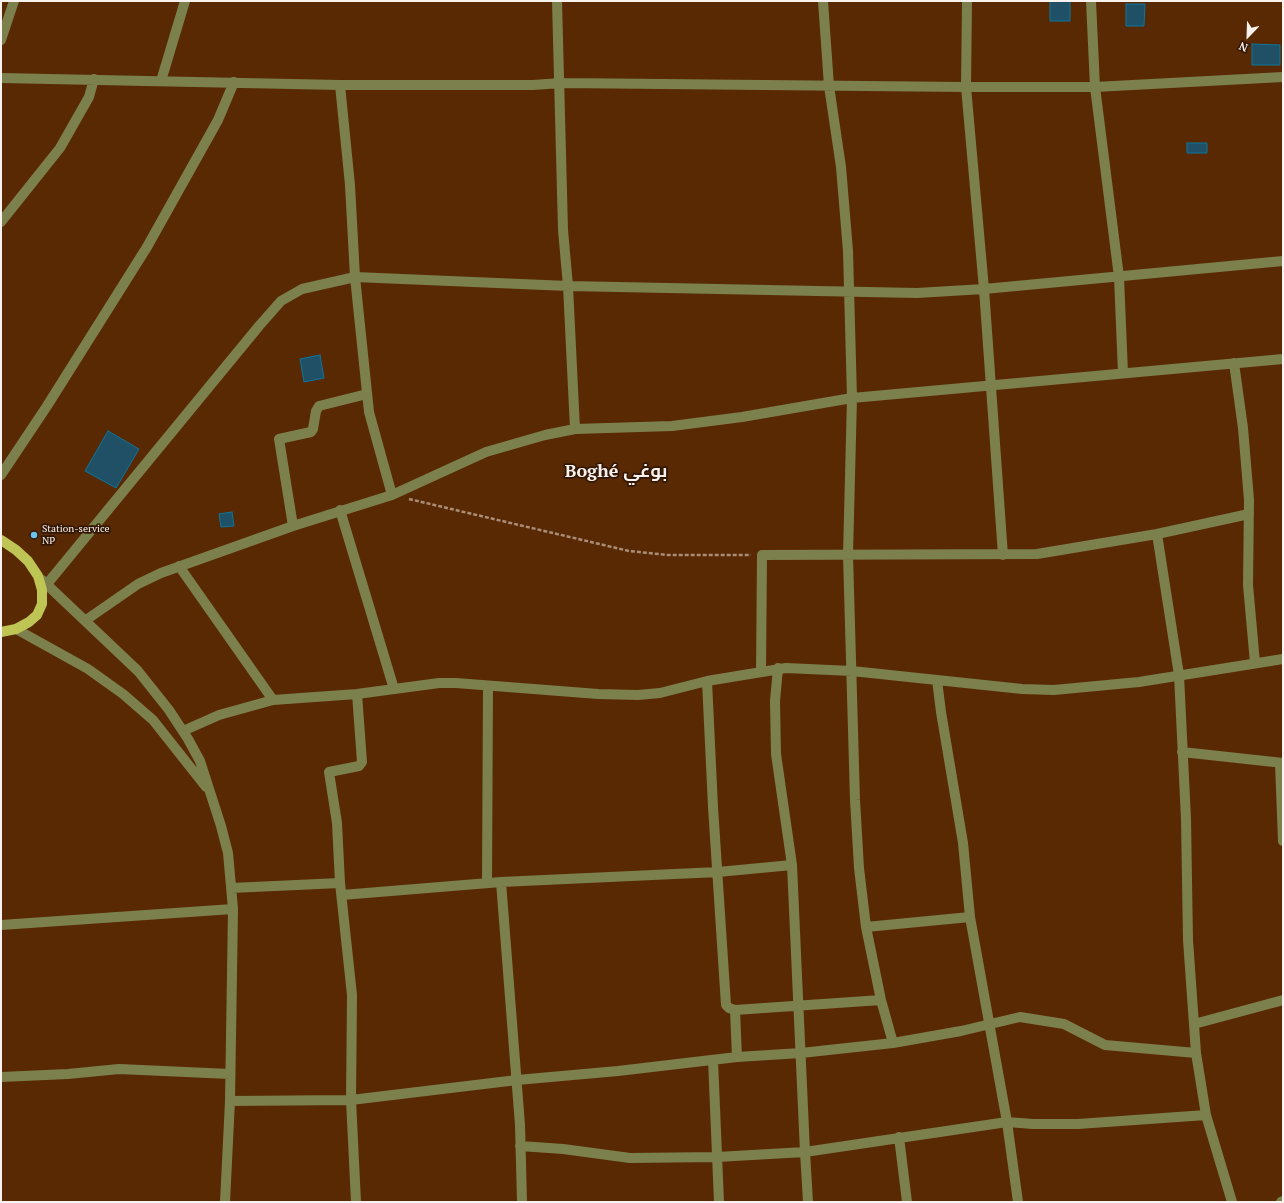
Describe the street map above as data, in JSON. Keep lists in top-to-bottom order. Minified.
{"districts":["Boghé بوغي"],"places":["Station-service NP"],"north":"bottom left"}
